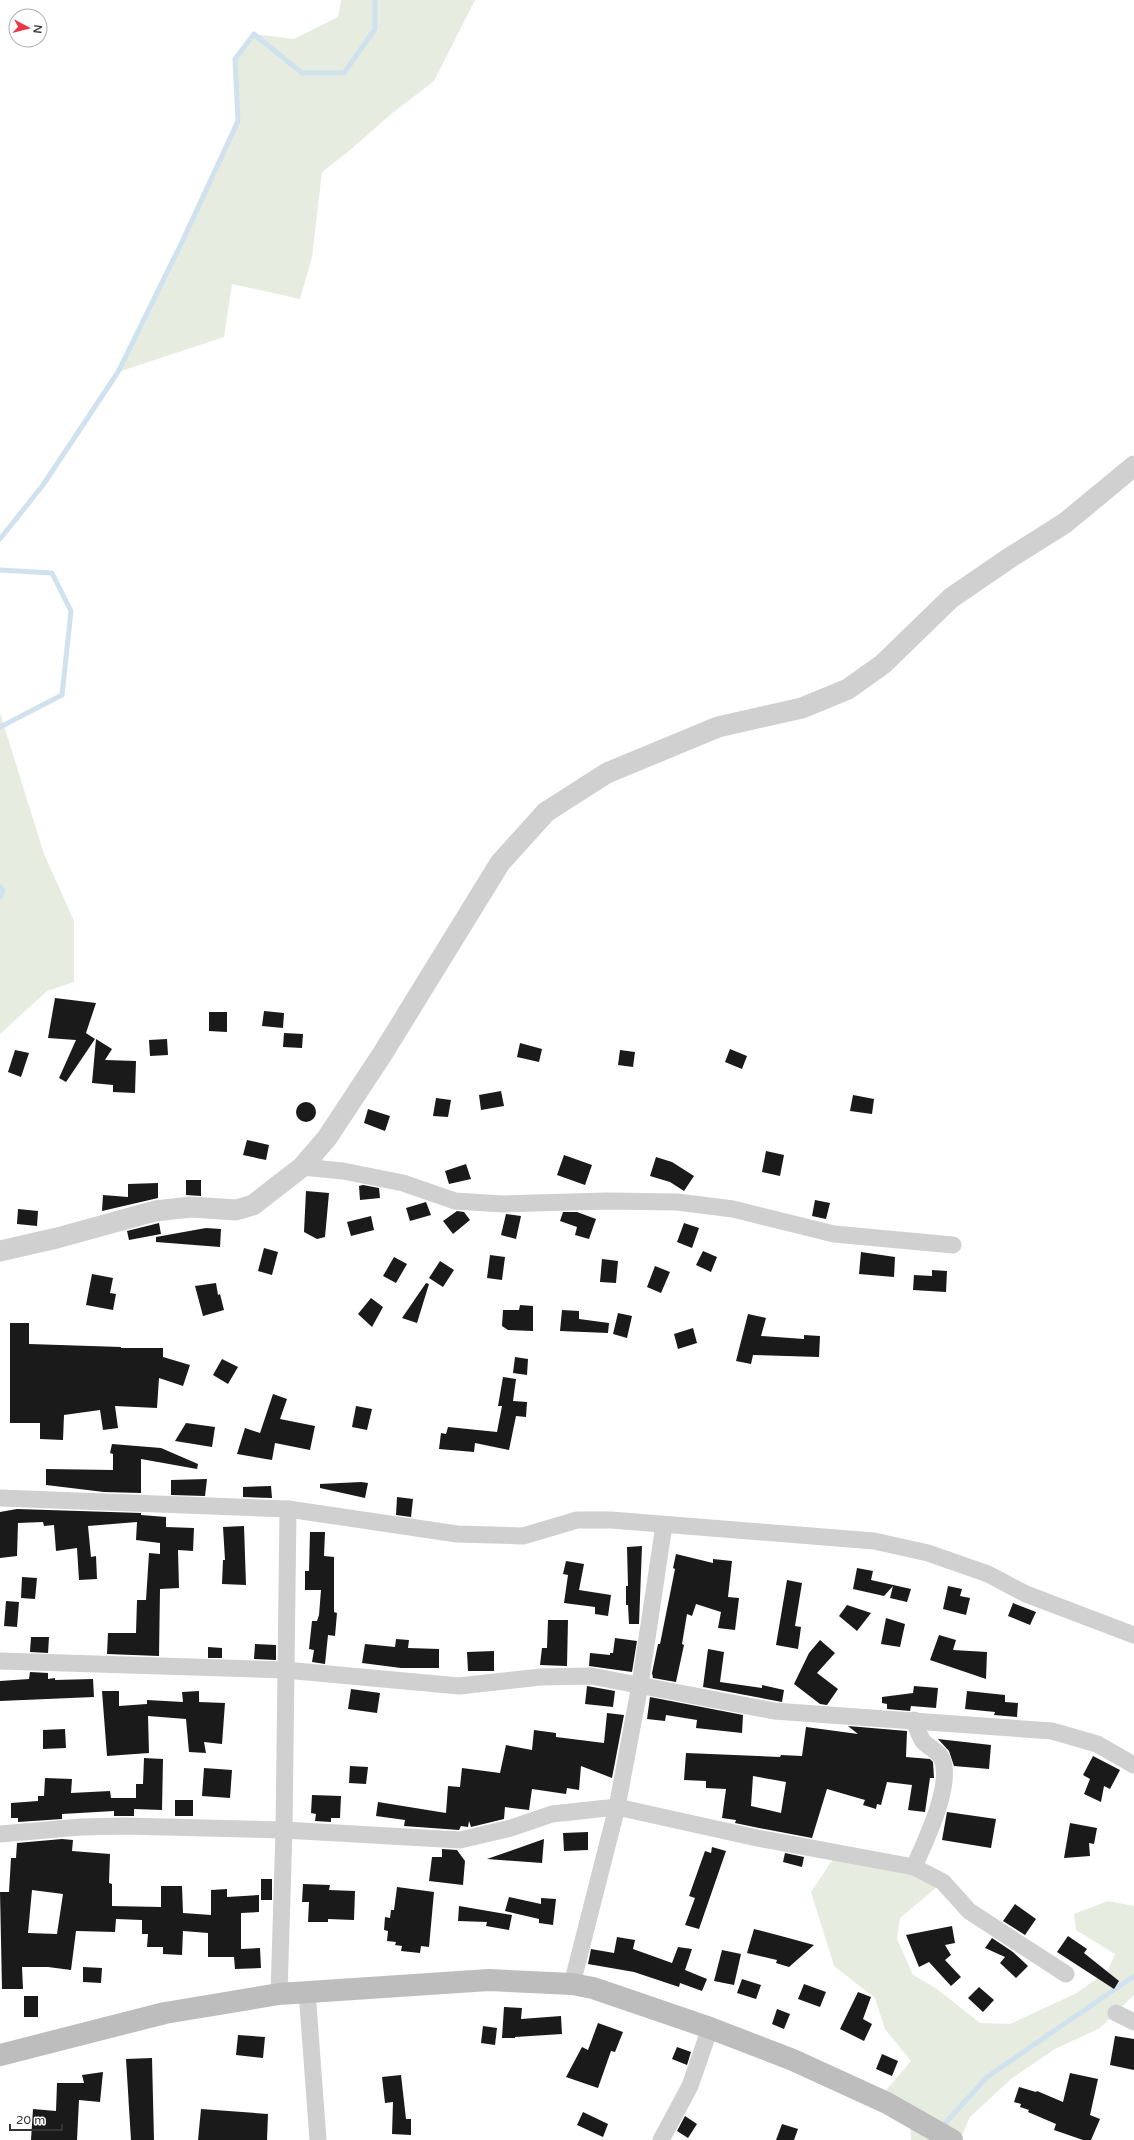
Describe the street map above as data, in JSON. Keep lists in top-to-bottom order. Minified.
{"scale_bar":"20 m","north":"right"}
